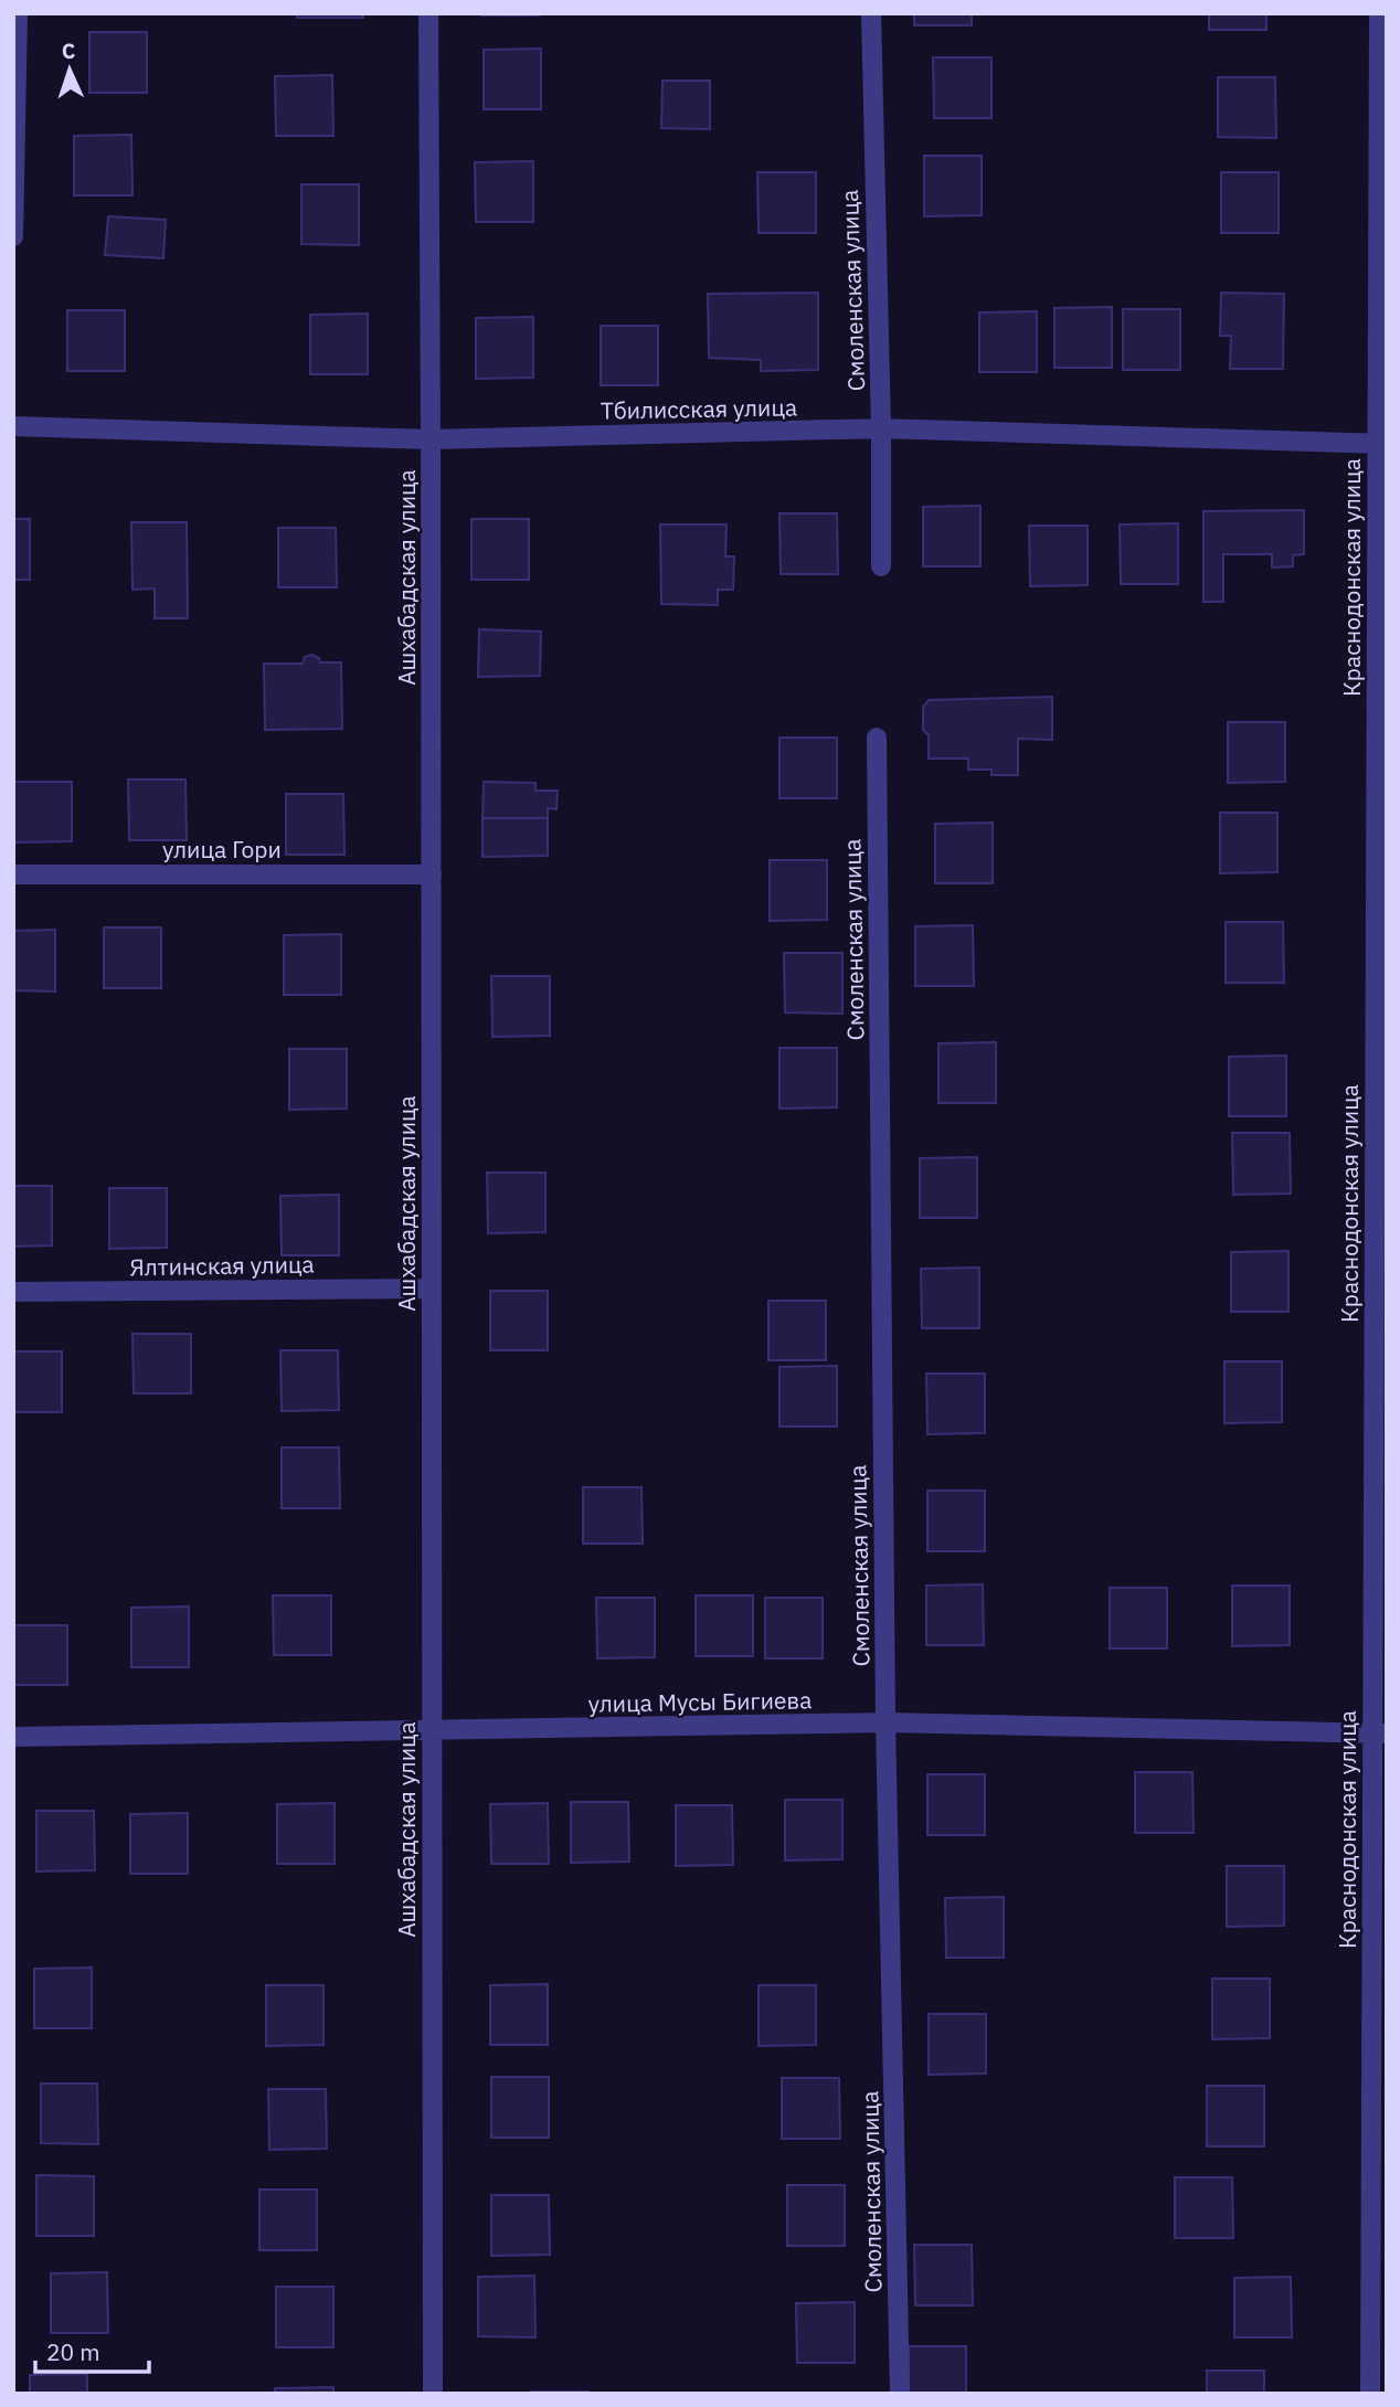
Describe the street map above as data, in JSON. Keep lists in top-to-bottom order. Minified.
{"streets":{"street":["Смоленская улица","Тбилисская улица","Ашхабадская улица","Краснодонская улица","улица Гори","Ялтинская улица","улица Мусы Бигиева"]},"crossings":[["Смоленская улица","Тбилисская улица"],["Смоленская улица","улица Мусы Бигиева"],["Тбилисская улица","Ашхабадская улица"],["Тбилисская улица","Краснодонская улица"],["Ашхабадская улица","улица Гори"],["Ашхабадская улица","Ялтинская улица"],["Ашхабадская улица","улица Мусы Бигиева"],["Краснодонская улица","улица Мусы Бигиева"]],"scale_bar":"20 m","north":"top"}
